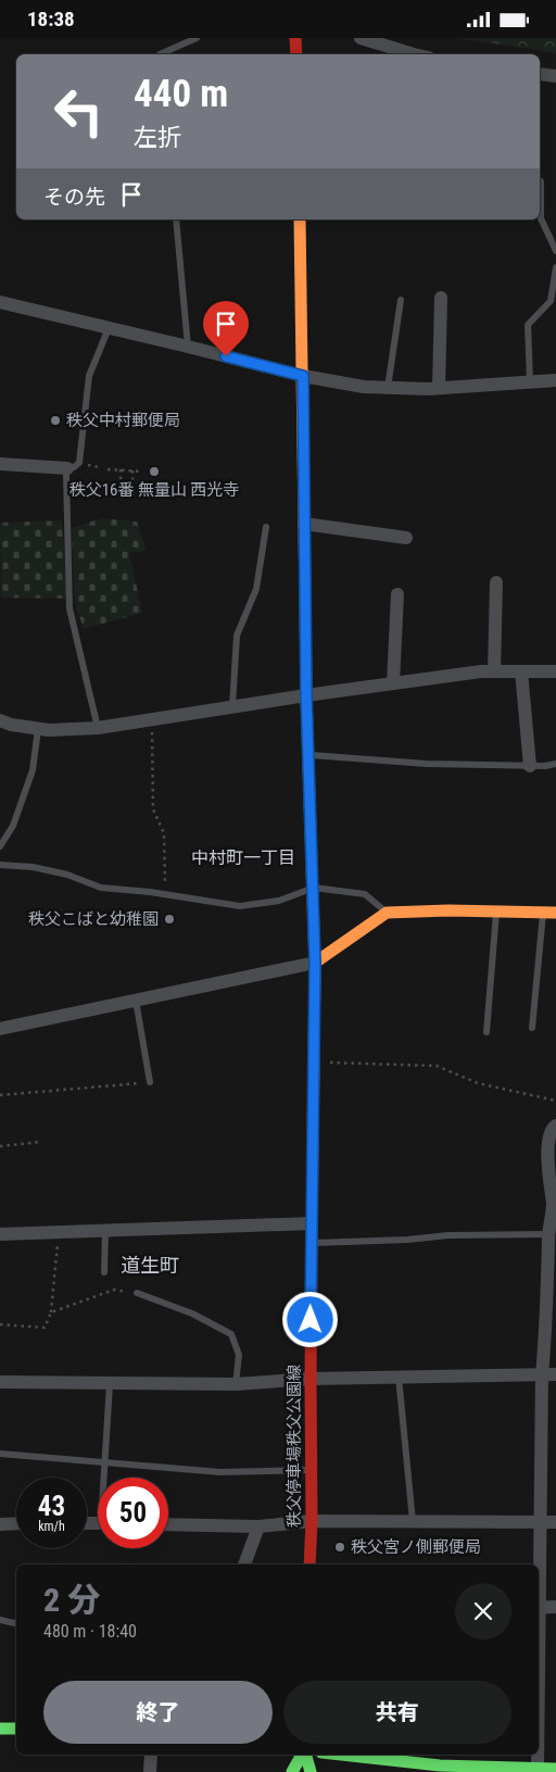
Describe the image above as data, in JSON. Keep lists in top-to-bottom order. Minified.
{"streets":{"main road":["秩父停車場秩父公園線"]},"districts":["中村町一丁目","道生町"],"places":["秩父中村郵便局","秩父16番 無量山 西光寺","秩父こばと幼稚園","秩父宮ノ側郵便局"],"page":{"status":"18:38","turn":["440 m","左折"],"then":"その先","speed":"43 km/h","limit":"50","heading":["2 分","480 m · 18:40"],"buttons":["終了","共有"]}}
